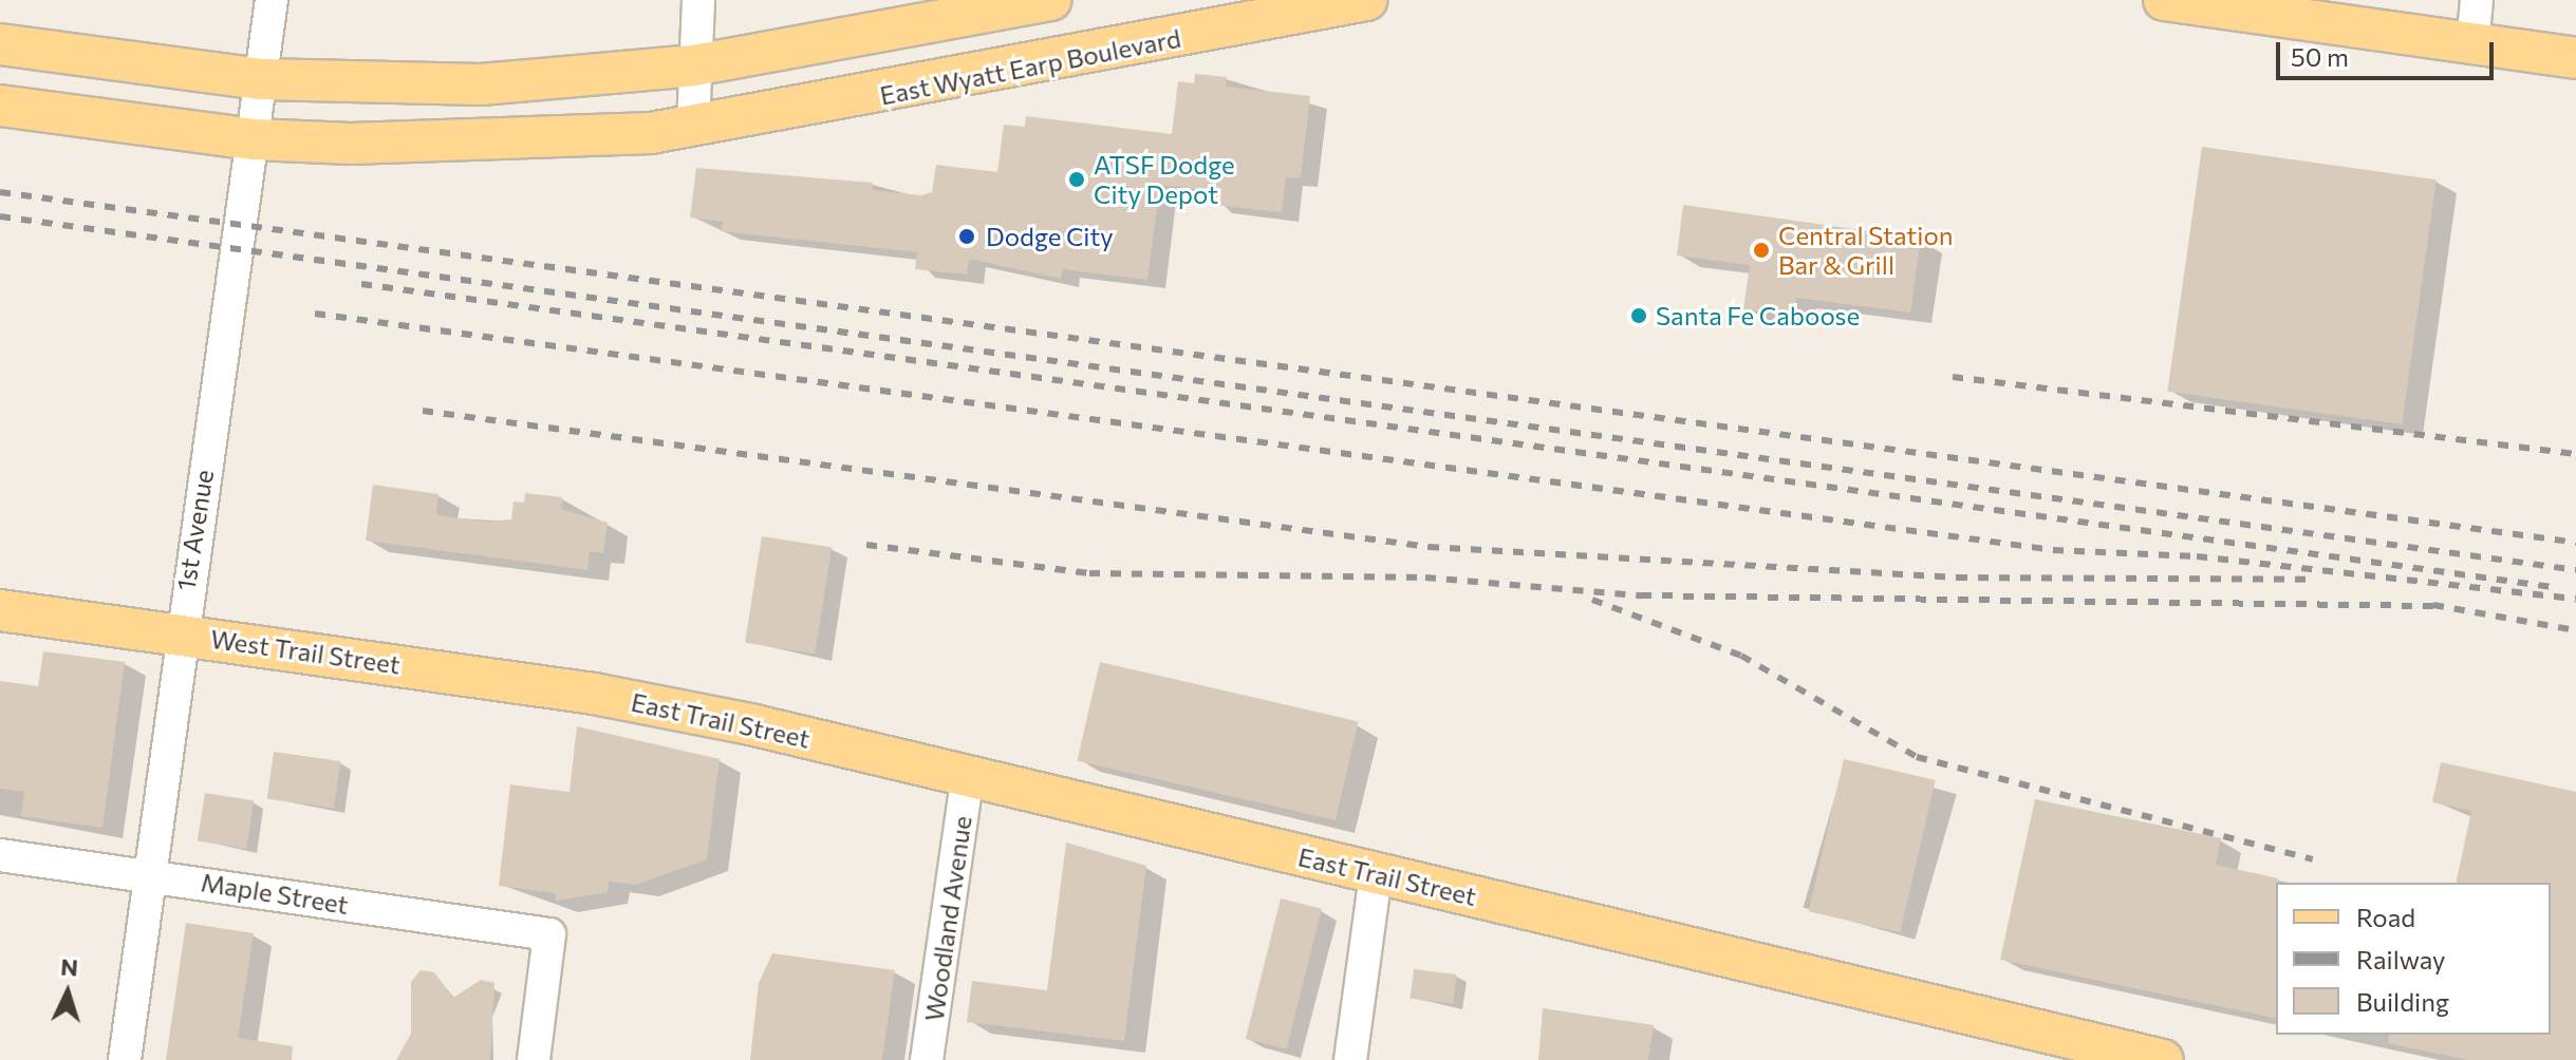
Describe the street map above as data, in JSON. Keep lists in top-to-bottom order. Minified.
{"streets":{"main road":["East Wyatt Earp Boulevard","West Trail Street","East Trail Street"],"street":["1st Avenue","Maple Street","Woodland Avenue"]},"crossings":[["East Wyatt Earp Boulevard","1st Avenue"],["1st Avenue","West Trail Street"],["1st Avenue","Maple Street"],["West Trail Street","East Trail Street"],["East Trail Street","Woodland Avenue"]],"places":["ATSF Dodge City Depot","Dodge City","Central Station Bar & Grill","Santa Fe Caboose"],"legend":["Road","Railway","Building"],"scale_bar":"50 m","north":"top"}
